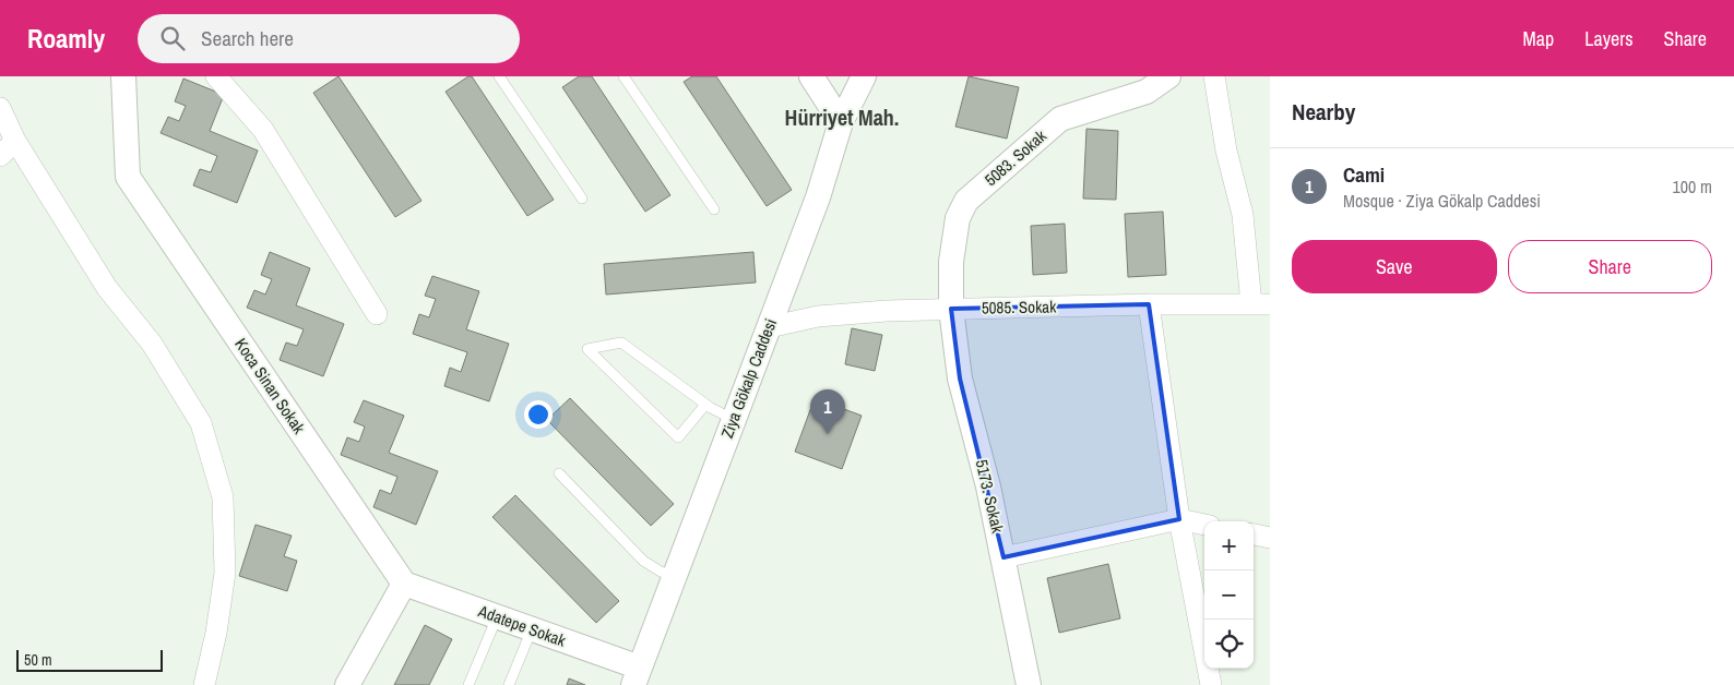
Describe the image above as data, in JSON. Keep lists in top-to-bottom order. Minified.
{"streets":{"street":["5083. Sokak","5085. Sokak","Ziya Gökalp Caddesi","Koca Sinan Sokak","5173. Sokak","Adatepe Sokak"]},"crossings":[["5083. Sokak","5085. Sokak"],["5083. Sokak","5173. Sokak"],["5085. Sokak","Ziya Gökalp Caddesi"],["5085. Sokak","5173. Sokak"],["Ziya Gökalp Caddesi","Adatepe Sokak"],["Koca Sinan Sokak","Adatepe Sokak"]],"districts":["Hürriyet Mah."],"scale_bar":"50 m","page":{"header":"Roamly","search":"Search here","nav":["Map","Layers","Share"],"heading":"Nearby","list":[{"mark":"1","name":"Cami","note":"Mosque · Ziya Gökalp Caddesi","value":"100 m"}],"buttons":["Save","Share"],"pins":"1","map_buttons":["+","−"],"scale":"50 m"}}
